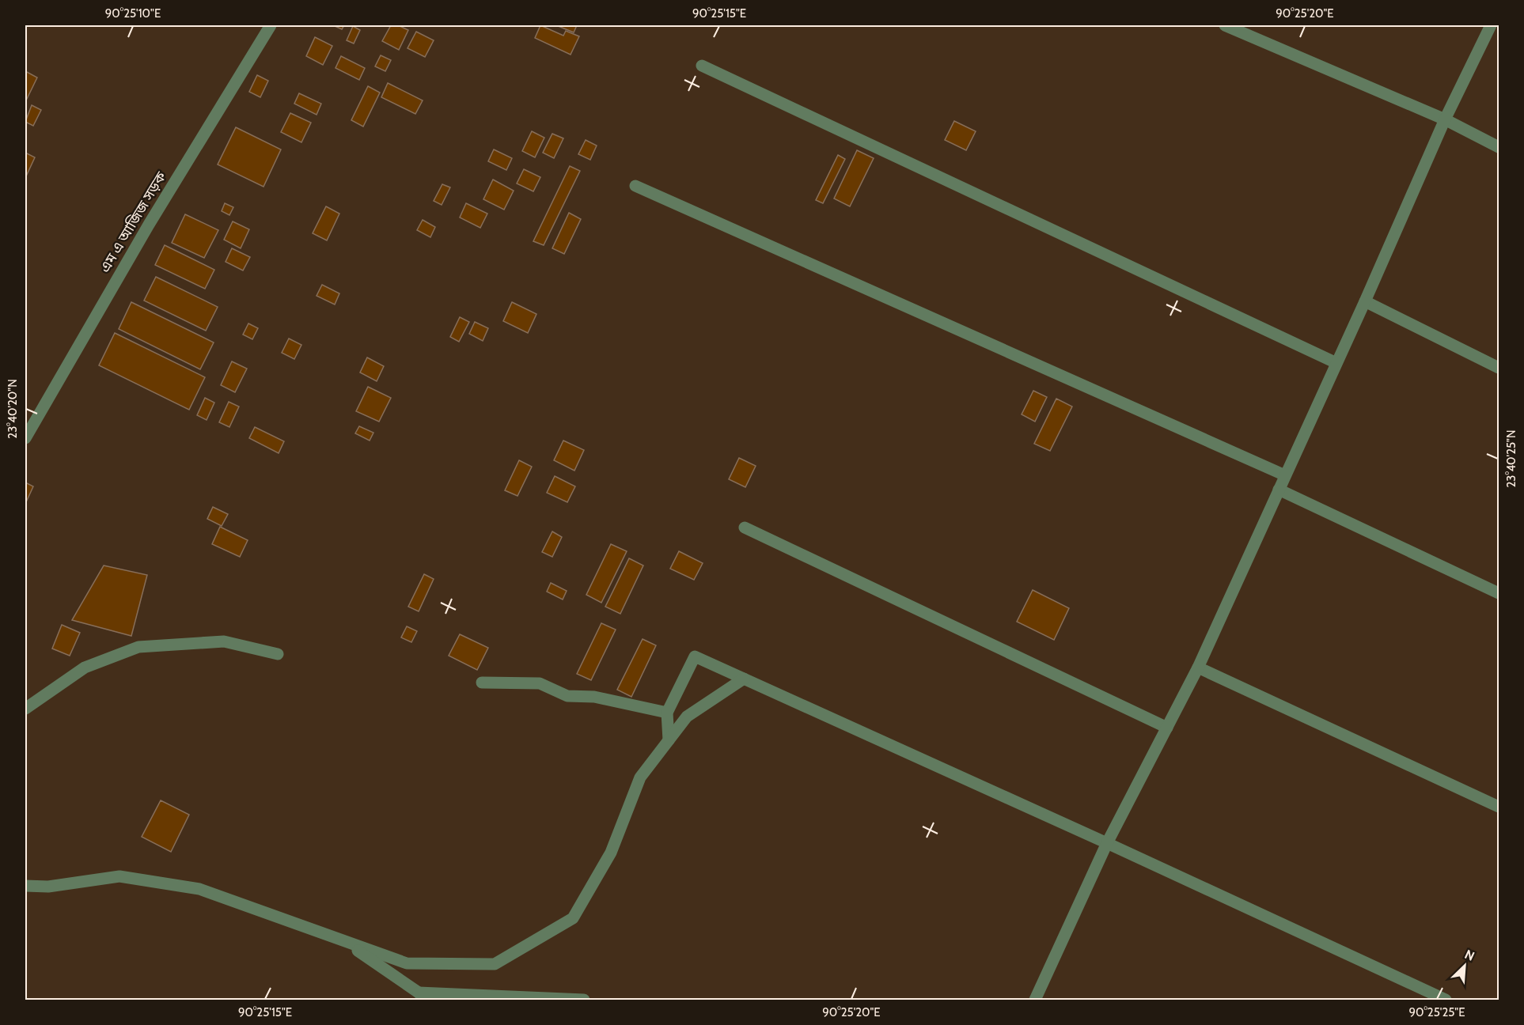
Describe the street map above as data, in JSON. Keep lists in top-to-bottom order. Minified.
{"streets":{"street":["এম এ আজিজ সড়ক"]},"north":"top right","coordinates":["90°25'10\"E","90°25'15\"E","90°25'20\"E","23°40'20\"N","23°40'25\"N","90°25'25\"E"]}
